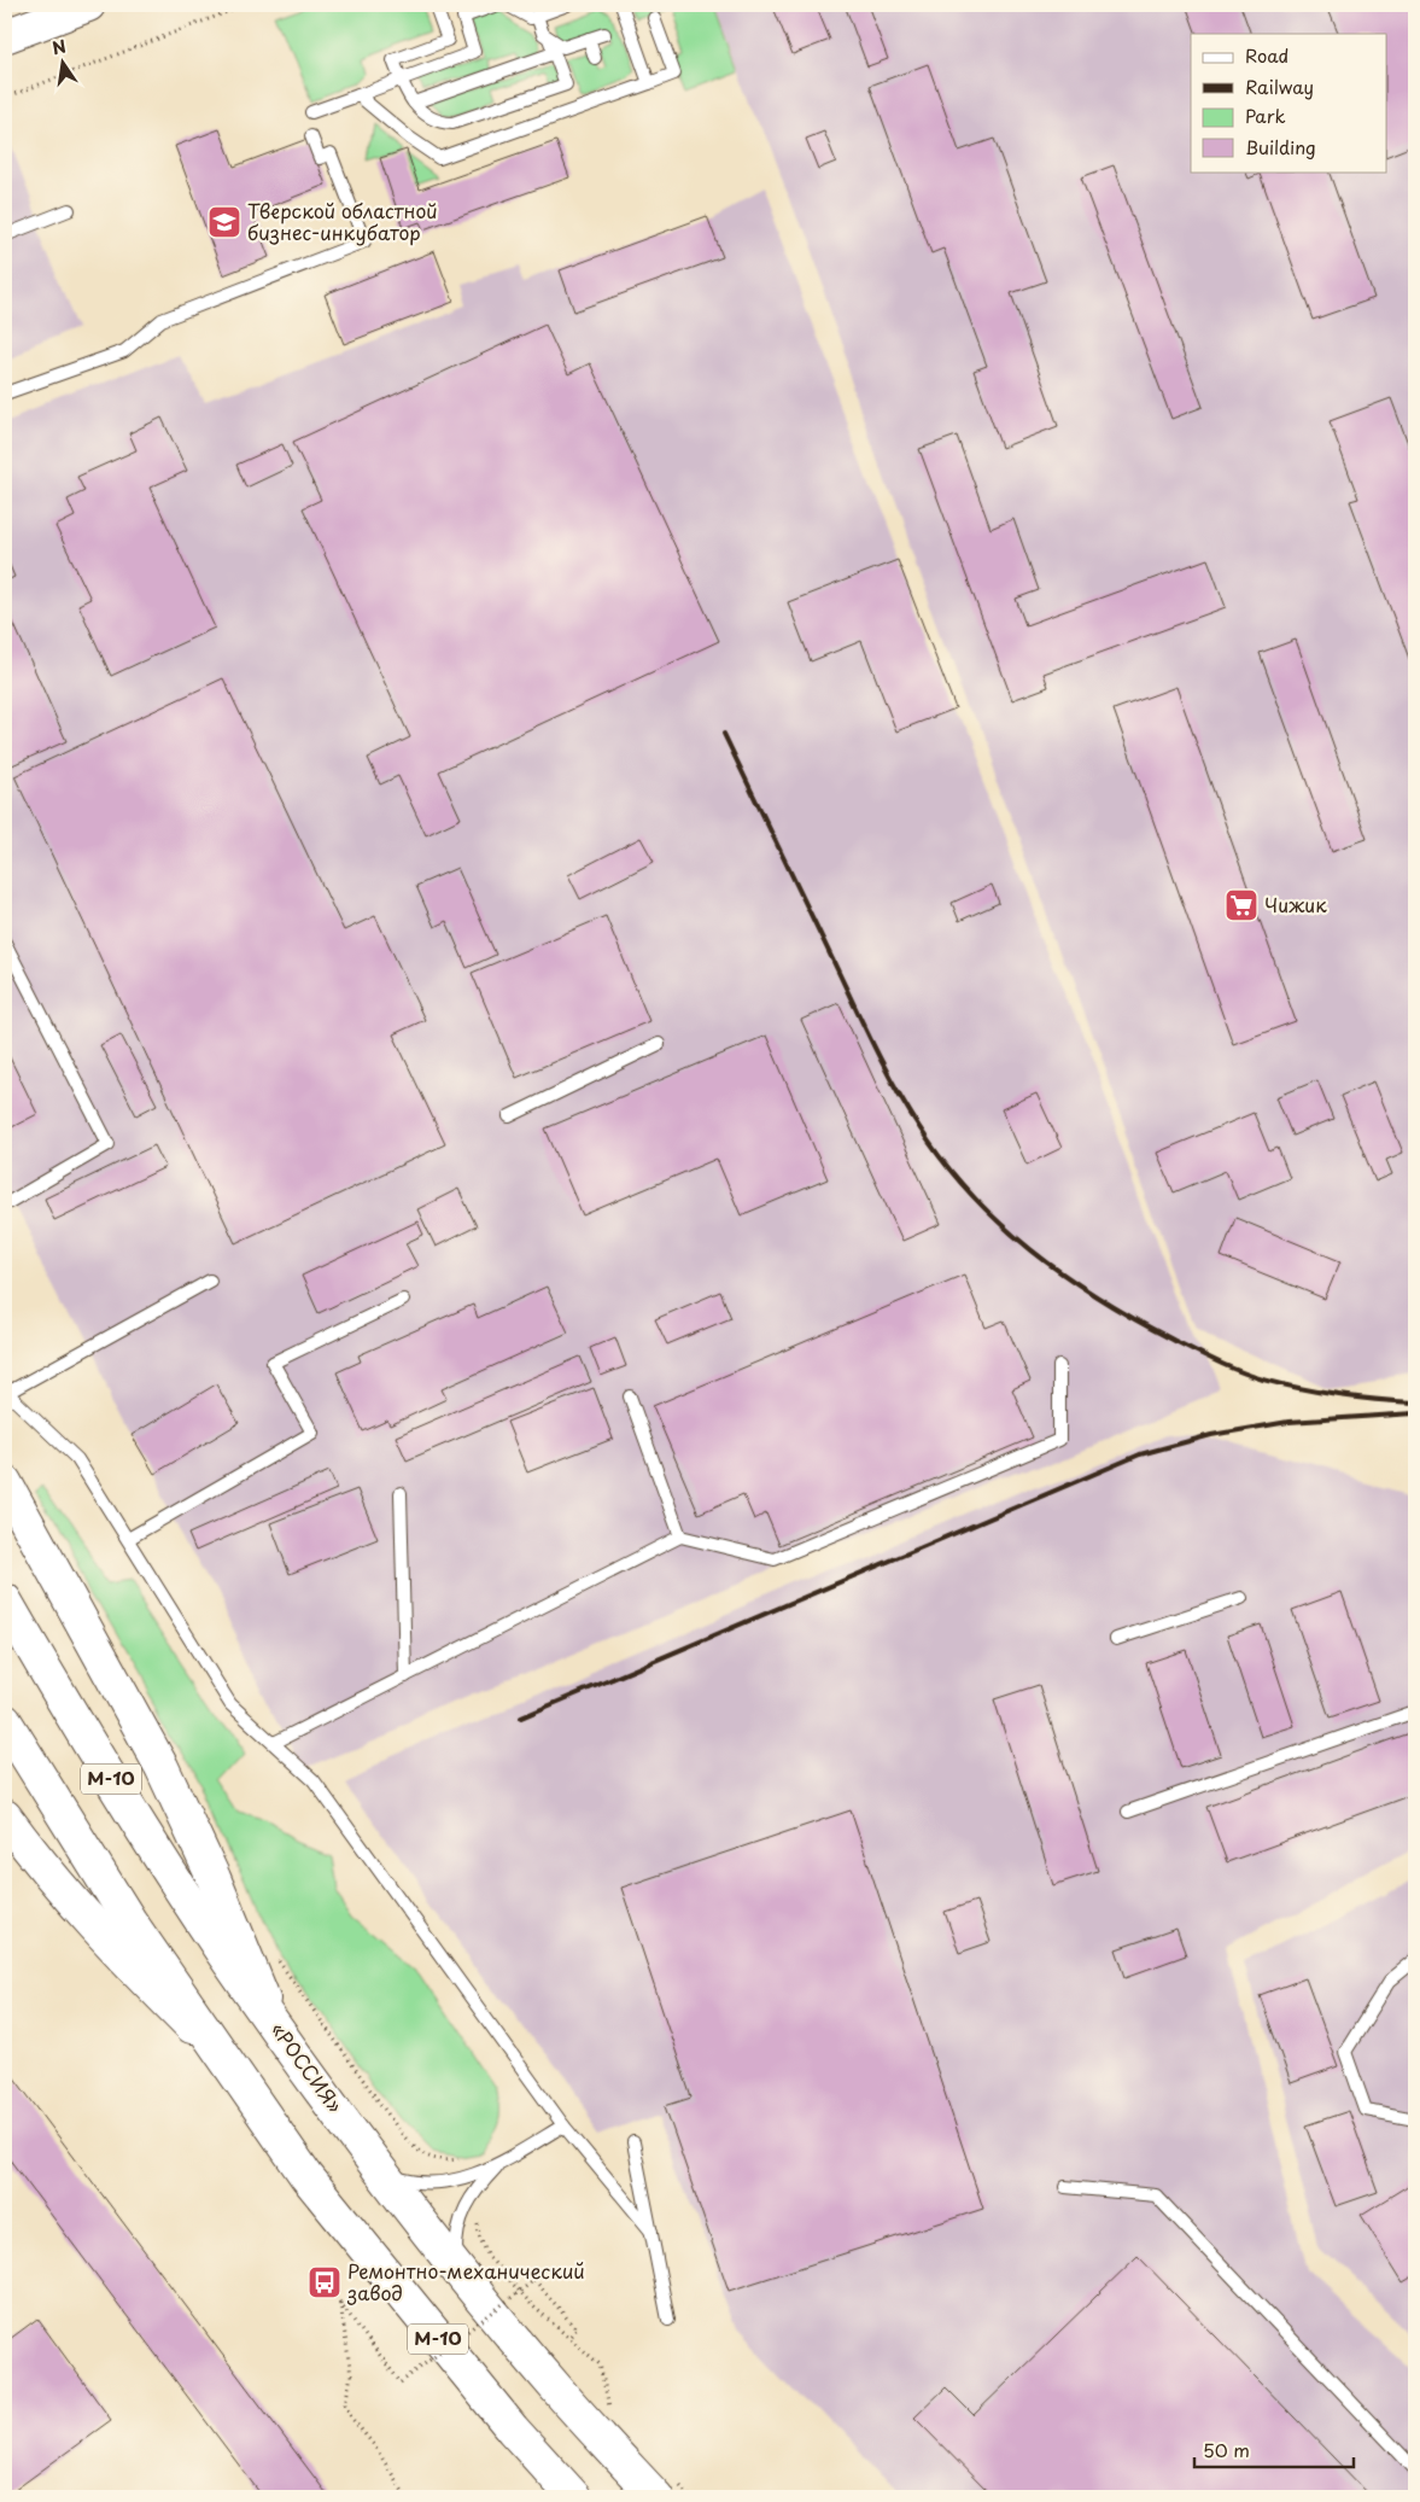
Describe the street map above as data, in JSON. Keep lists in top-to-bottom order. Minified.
{"streets":{"main road":["М-10","«РОССИЯ»"]},"places":{"school or university":["Тверской областной бизнес-инкубатор"],"supermarket":["Чижик"],"bus stop":["Ремонтно-механический завод"]},"legend":["Road","Railway","Park","Building"],"scale_bar":"50 m","north":"top"}
